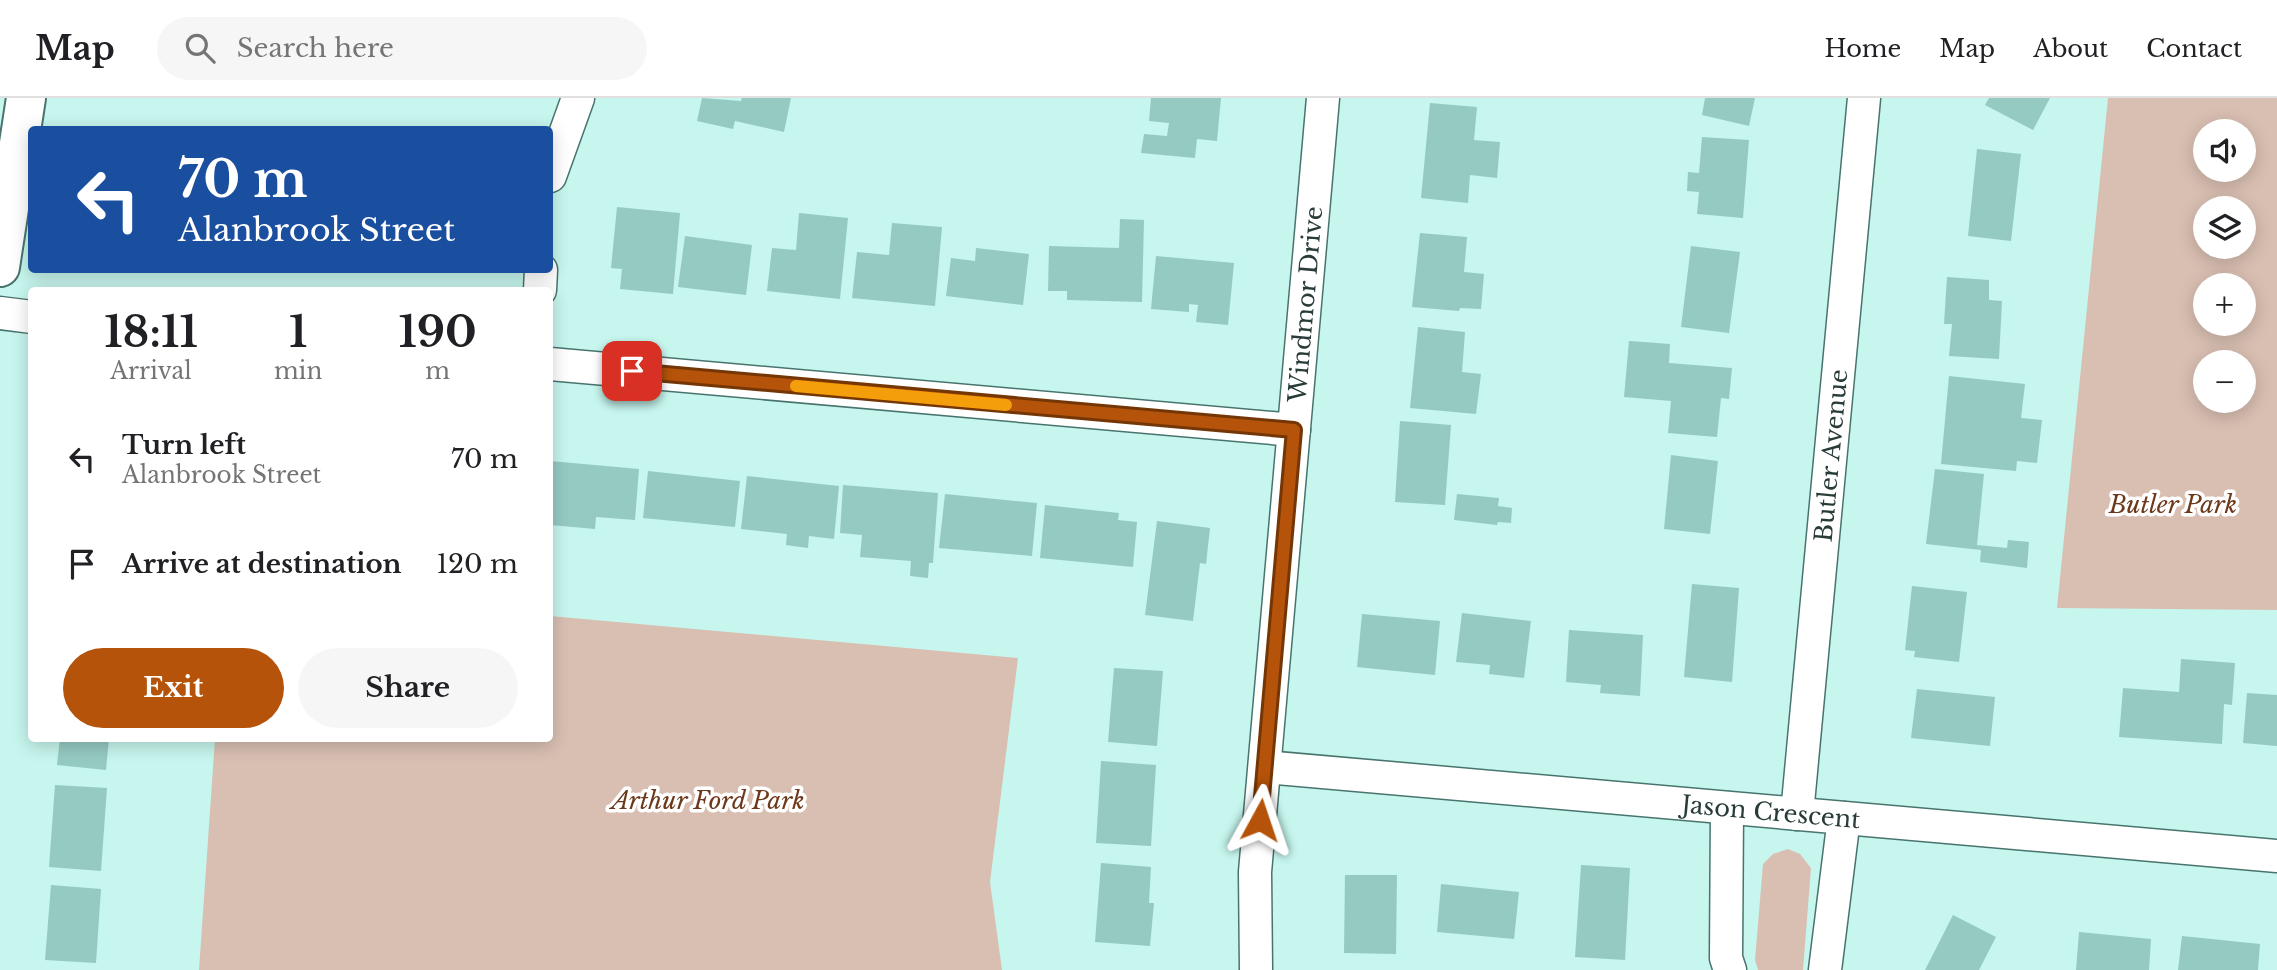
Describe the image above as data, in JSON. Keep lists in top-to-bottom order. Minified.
{"streets":{"street":["Windmor Drive","Butler Avenue","Jason Crescent"]},"crossings":[["Windmor Drive","Jason Crescent"],["Butler Avenue","Jason Crescent"]],"parks":["Butler Park","Arthur Ford Park"],"page":{"header":"Map","search":"Search here","nav":["Home","Map","About","Contact"],"map_buttons":["+","−"],"turn":["70 m","Alanbrook Street"],"eta":["18:11","Arrival","1","min","190","m"],"list":[{"name":"Turn left","note":"Alanbrook Street","value":"70 m"},{"name":"Arrive at destination","value":"120 m"}],"buttons":["Exit","Share"]}}
